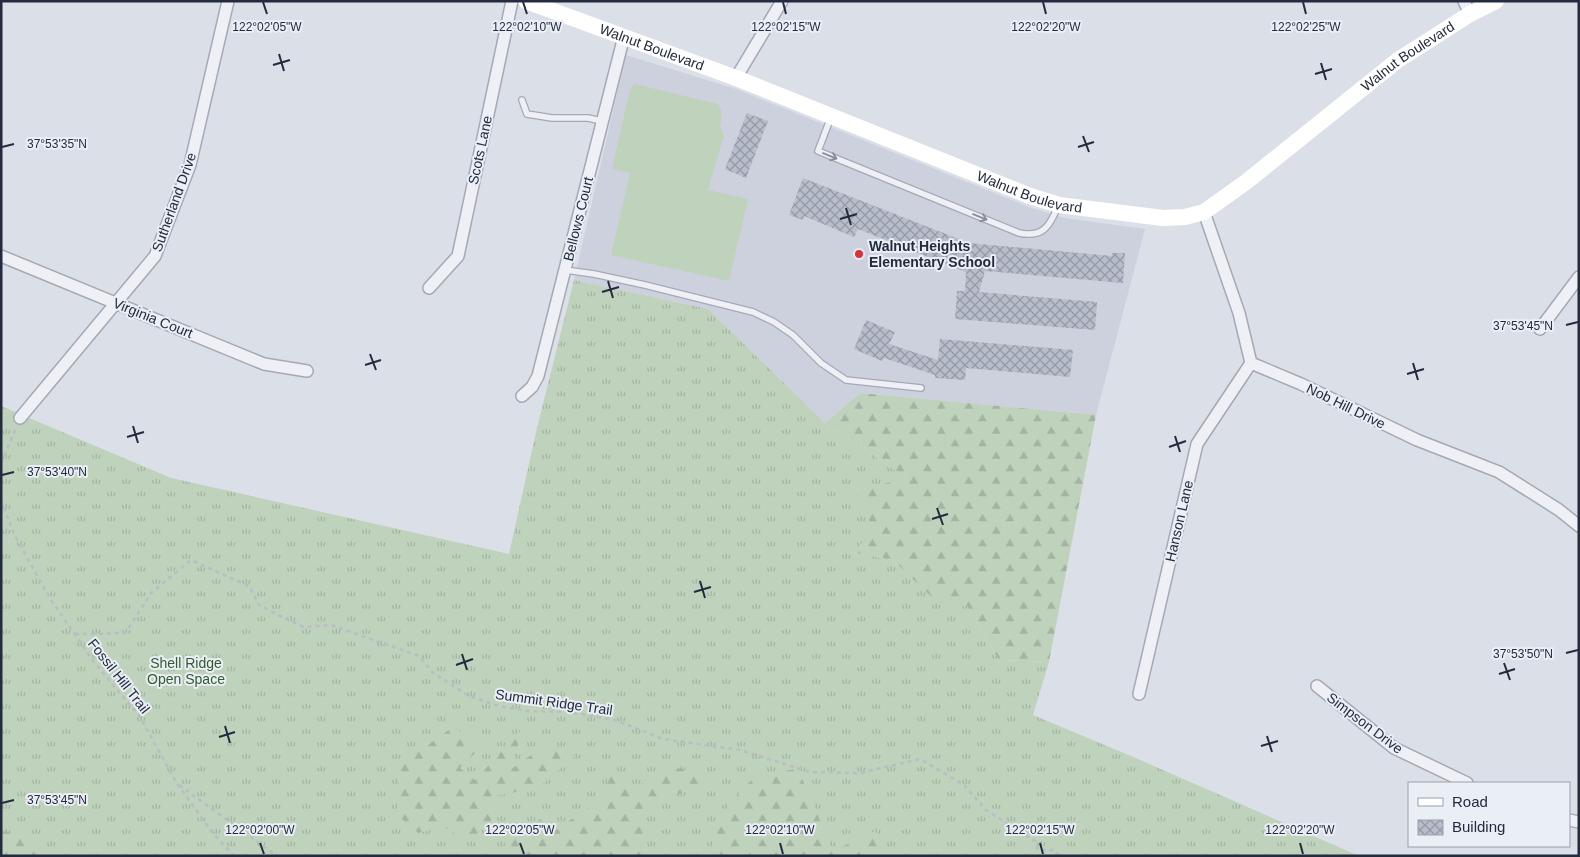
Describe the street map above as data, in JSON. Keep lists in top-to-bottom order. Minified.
{"streets":{"street":["Walnut Boulevard","Scots Lane","Sutherland Drive","Bellows Court","Virginia Court","Nob Hill Drive","Hanson Lane","Simpson Drive"],"path":["Fossil Hill Trail","Summit Ridge Trail"]},"crossings":[["Walnut Boulevard","Bellows Court"],["Sutherland Drive","Virginia Court"],["Nob Hill Drive","Hanson Lane"],["Fossil Hill Trail","Summit Ridge Trail"]],"parks":["Shell Ridge Open Space"],"places":["Walnut Heights Elementary School"],"legend":["Road","Building"],"coordinates":["122°02'05\"W","122°02'10\"W","122°02'15\"W","122°02'20\"W","122°02'25\"W","37°53'35\"N","37°53'45\"N","37°53'40\"N","37°53'50\"N","122°02'00\"W"]}
